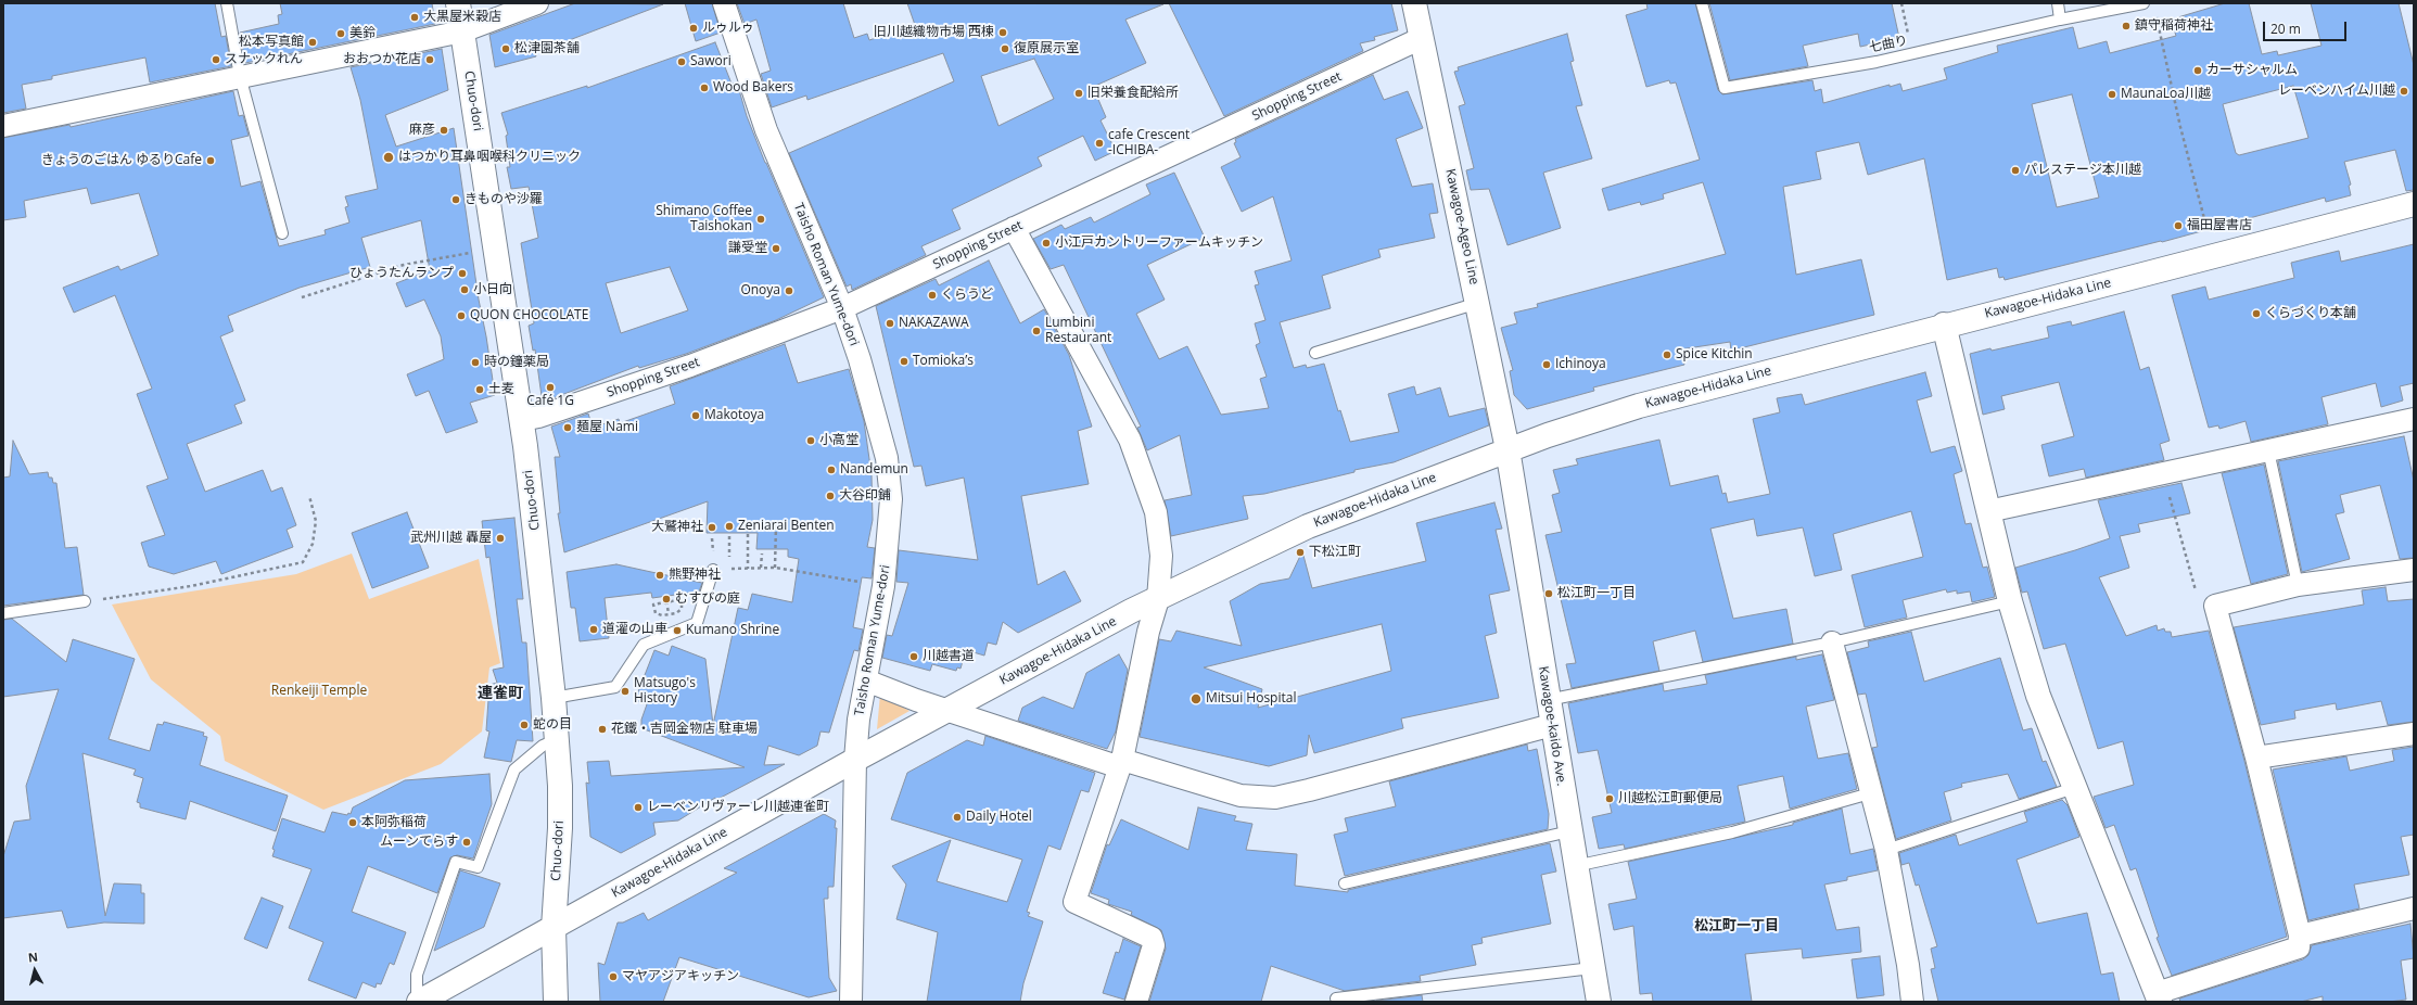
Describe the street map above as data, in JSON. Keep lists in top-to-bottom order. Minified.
{"streets":{"main road":["Chuo-dori","Kawagoe-Ageo Line","Kawagoe-Hidaka Line","Kawagoe-kaido Ave."],"street":["Shopping Street","Taisho Roman Yume-dori"],"lane":["七曲り"]},"crossings":[["Shopping Street","Chuo-dori"],["Shopping Street","Kawagoe-Ageo Line"],["Shopping Street","Taisho Roman Yume-dori"],["Chuo-dori","Kawagoe-Hidaka Line"],["Kawagoe-Ageo Line","Kawagoe-Hidaka Line"],["Kawagoe-Ageo Line","Kawagoe-kaido Ave."],["Taisho Roman Yume-dori","Kawagoe-Hidaka Line"],["Kawagoe-Hidaka Line","Kawagoe-kaido Ave."]],"districts":["連雀町","松江町一丁目"],"parks":["Renkeiji Temple"],"places":["大黒屋米穀店","鎮守稲荷神社","ルゥルゥ","旧川越織物市場 西棟","美鈴","松本写真館","松津園茶舗","復原展示室","スナックれん","おおつか花店","Sawori","カーサシャルム","Wood Bakers","レーベンハイム川越","旧栄養食配給所","MaunaLoa川越","麻彦","cafe Crescent -ICHIBA-","はつかり耳鼻咽喉科クリニック","きょうのごはん ゆるりCafe","パレステージ本川越","きものや沙羅","Shimano Coffee Taishokan","福田屋書店","小江戸カントリーファームキッチン","謙受堂","ひょうたんランプ","小日向","Onoya","くらうど","くらづくり本舗","QUON CHOCOLATE","NAKAZAWA","Lumbini Restaurant","Spice Kitchin","Tomioka’s","時の鐘薬局","Ichinoya","Café 1G","土麦","Makotoya","麺屋 Nami","小高堂","Nandemun","大谷印鋪","Zeniarai Benten","大鷲神社","武州川越 轟屋","下松江町","熊野神社","松江町一丁目","むすびの庭","道灌の山車","Kumano Shrine","川越書道","Matsugo's History","Mitsui Hospital","蛇の目","花鐵・吉岡金物店 駐車場","川越松江町郵便局","レーベンリヴァーレ川越連雀町","Daily Hotel","本阿弥稲荷","ムーンてらす","マヤアジアキッチン"],"scale_bar":"20 m","north":"top"}
